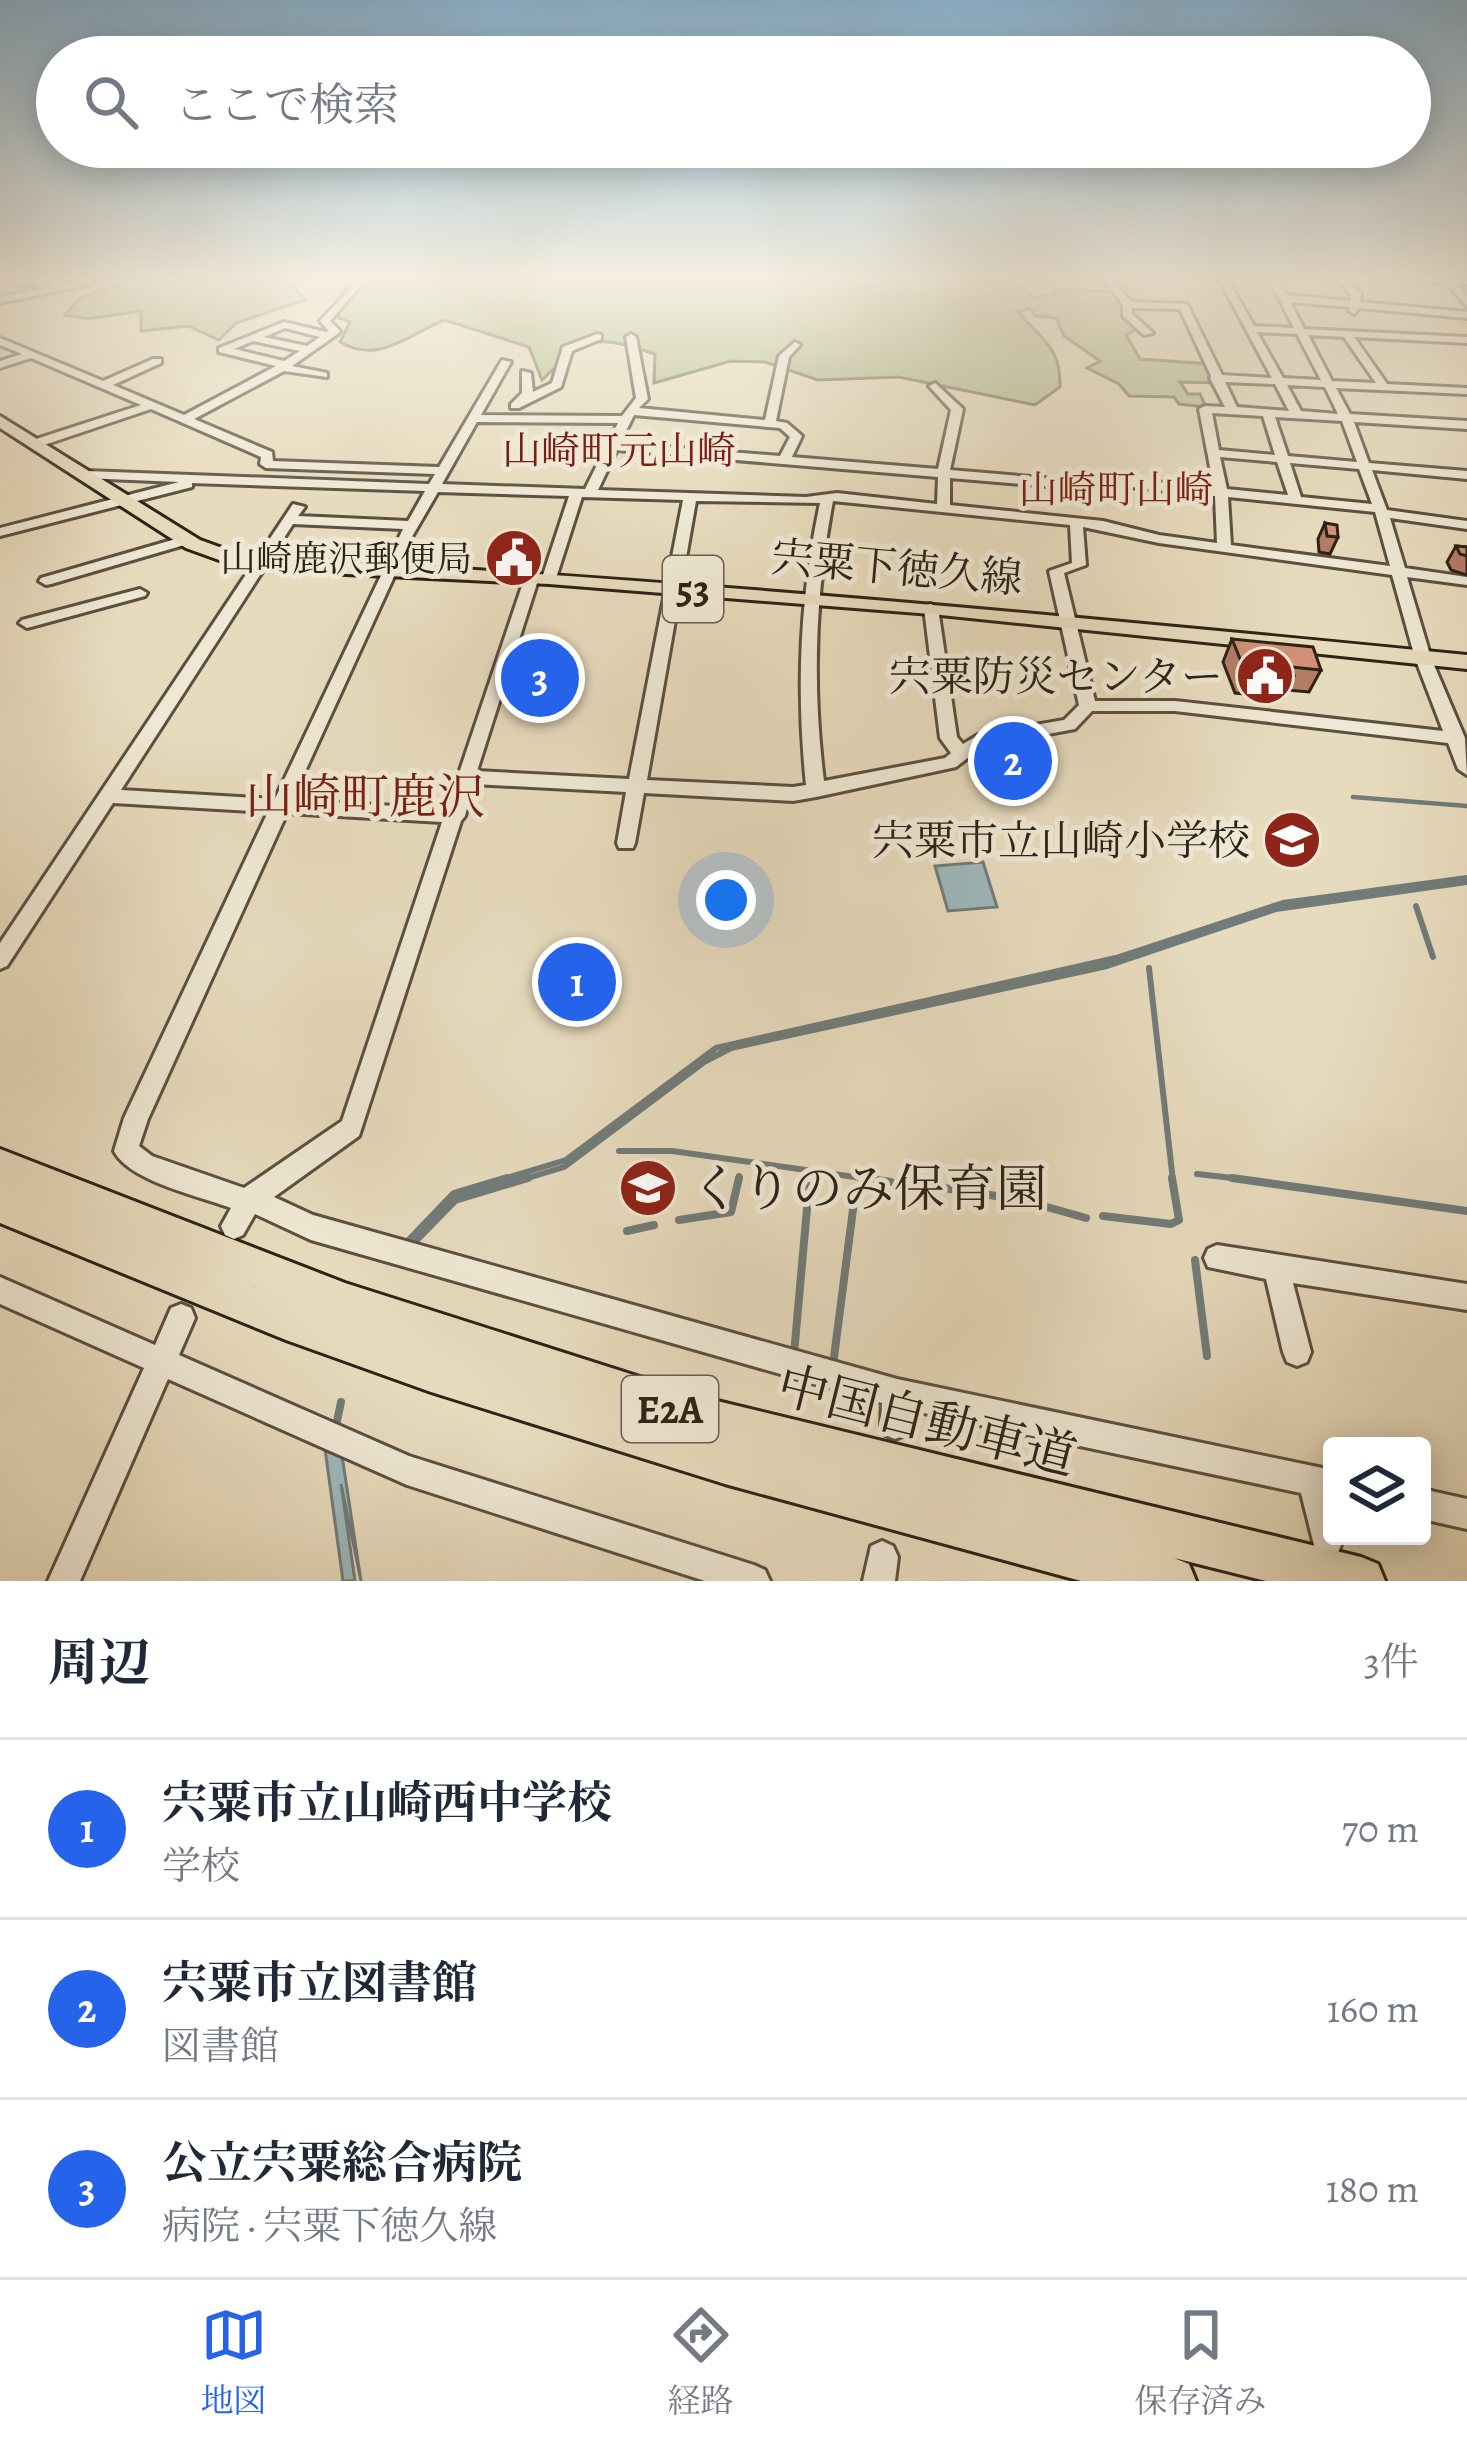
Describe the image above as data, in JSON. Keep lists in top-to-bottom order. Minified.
{"streets":{"highway":["E2A","中国自動車道"],"main road":["宍粟下徳久線","53"]},"districts":["山崎町元山崎","山崎町山崎","山崎町鹿沢"],"places":{"public building":["山崎鹿沢郵便局","宍粟防災センター"],"school or university":["宍粟市立山崎小学校","くりのみ保育園"]},"page":{"search":"ここで検索","pins":["3","2","1"],"heading":["周辺","3件"],"list":[{"mark":"1","name":"宍粟市立山崎西中学校","note":"学校","value":"70 m"},{"mark":"2","name":"宍粟市立図書館","note":"図書館","value":"160 m"},{"mark":"3","name":"公立宍粟総合病院","note":"病院 · 宍粟下徳久線","value":"180 m"}],"nav":["地図","経路","保存済み"]}}
